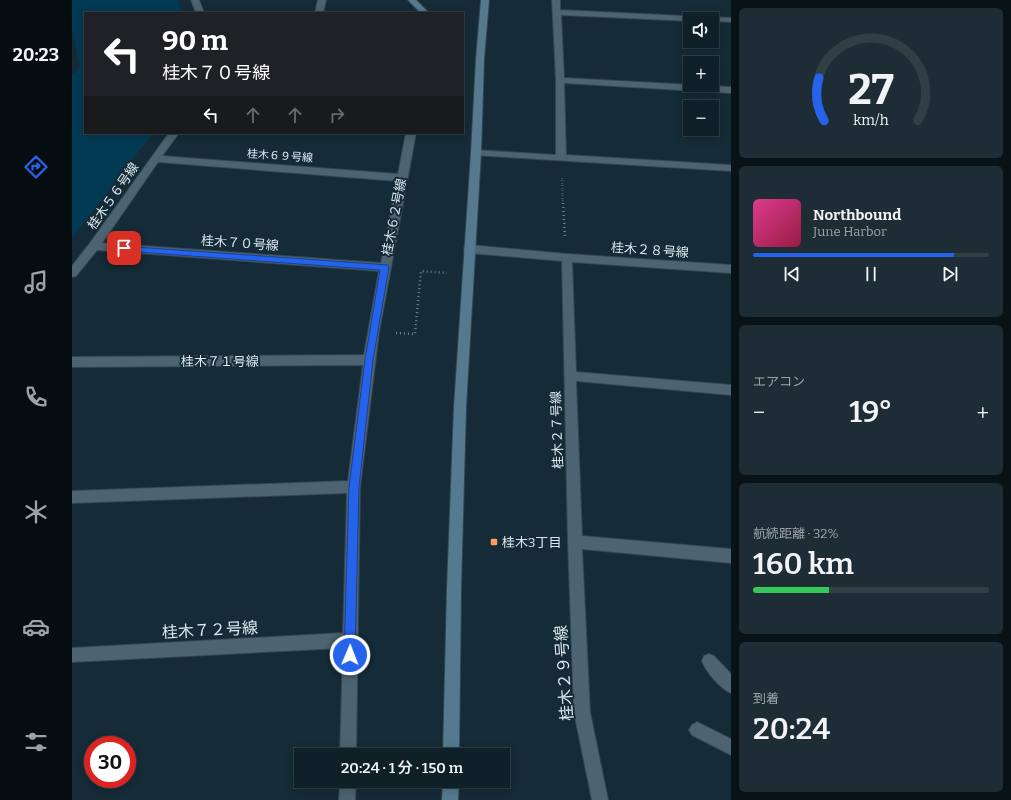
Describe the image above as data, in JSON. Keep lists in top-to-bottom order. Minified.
{"streets":{"street":["桂木６９号線","桂木５６号線","桂木６２号線","桂木７０号線","桂木２８号線","桂木７１号線","桂木２７号線","桂木７２号線","桂木２９号線"]},"crossings":[["桂木６９号線","桂木５６号線"],["桂木６９号線","桂木６２号線"],["桂木５６号線","桂木７０号線"],["桂木６２号線","桂木７０号線"],["桂木６２号線","桂木７１号線"],["桂木６２号線","桂木７２号線"],["桂木２８号線","桂木２７号線"],["桂木２７号線","桂木２９号線"]],"places":{"transit":["桂木3丁目"]},"page":{"tabs":"20:23","map_buttons":["+","−"],"turn":["90 m","桂木７０号線"],"song":["Northbound","June Harbor"],"tile":["エアコン",["航続距離 · 32%","160 km"],["到着","20:24"]],"heat":["−","19°","+"],"limit":"30","trip":"20:24 · 1 分 · 150 m","gauge":["27","km/h"]}}
